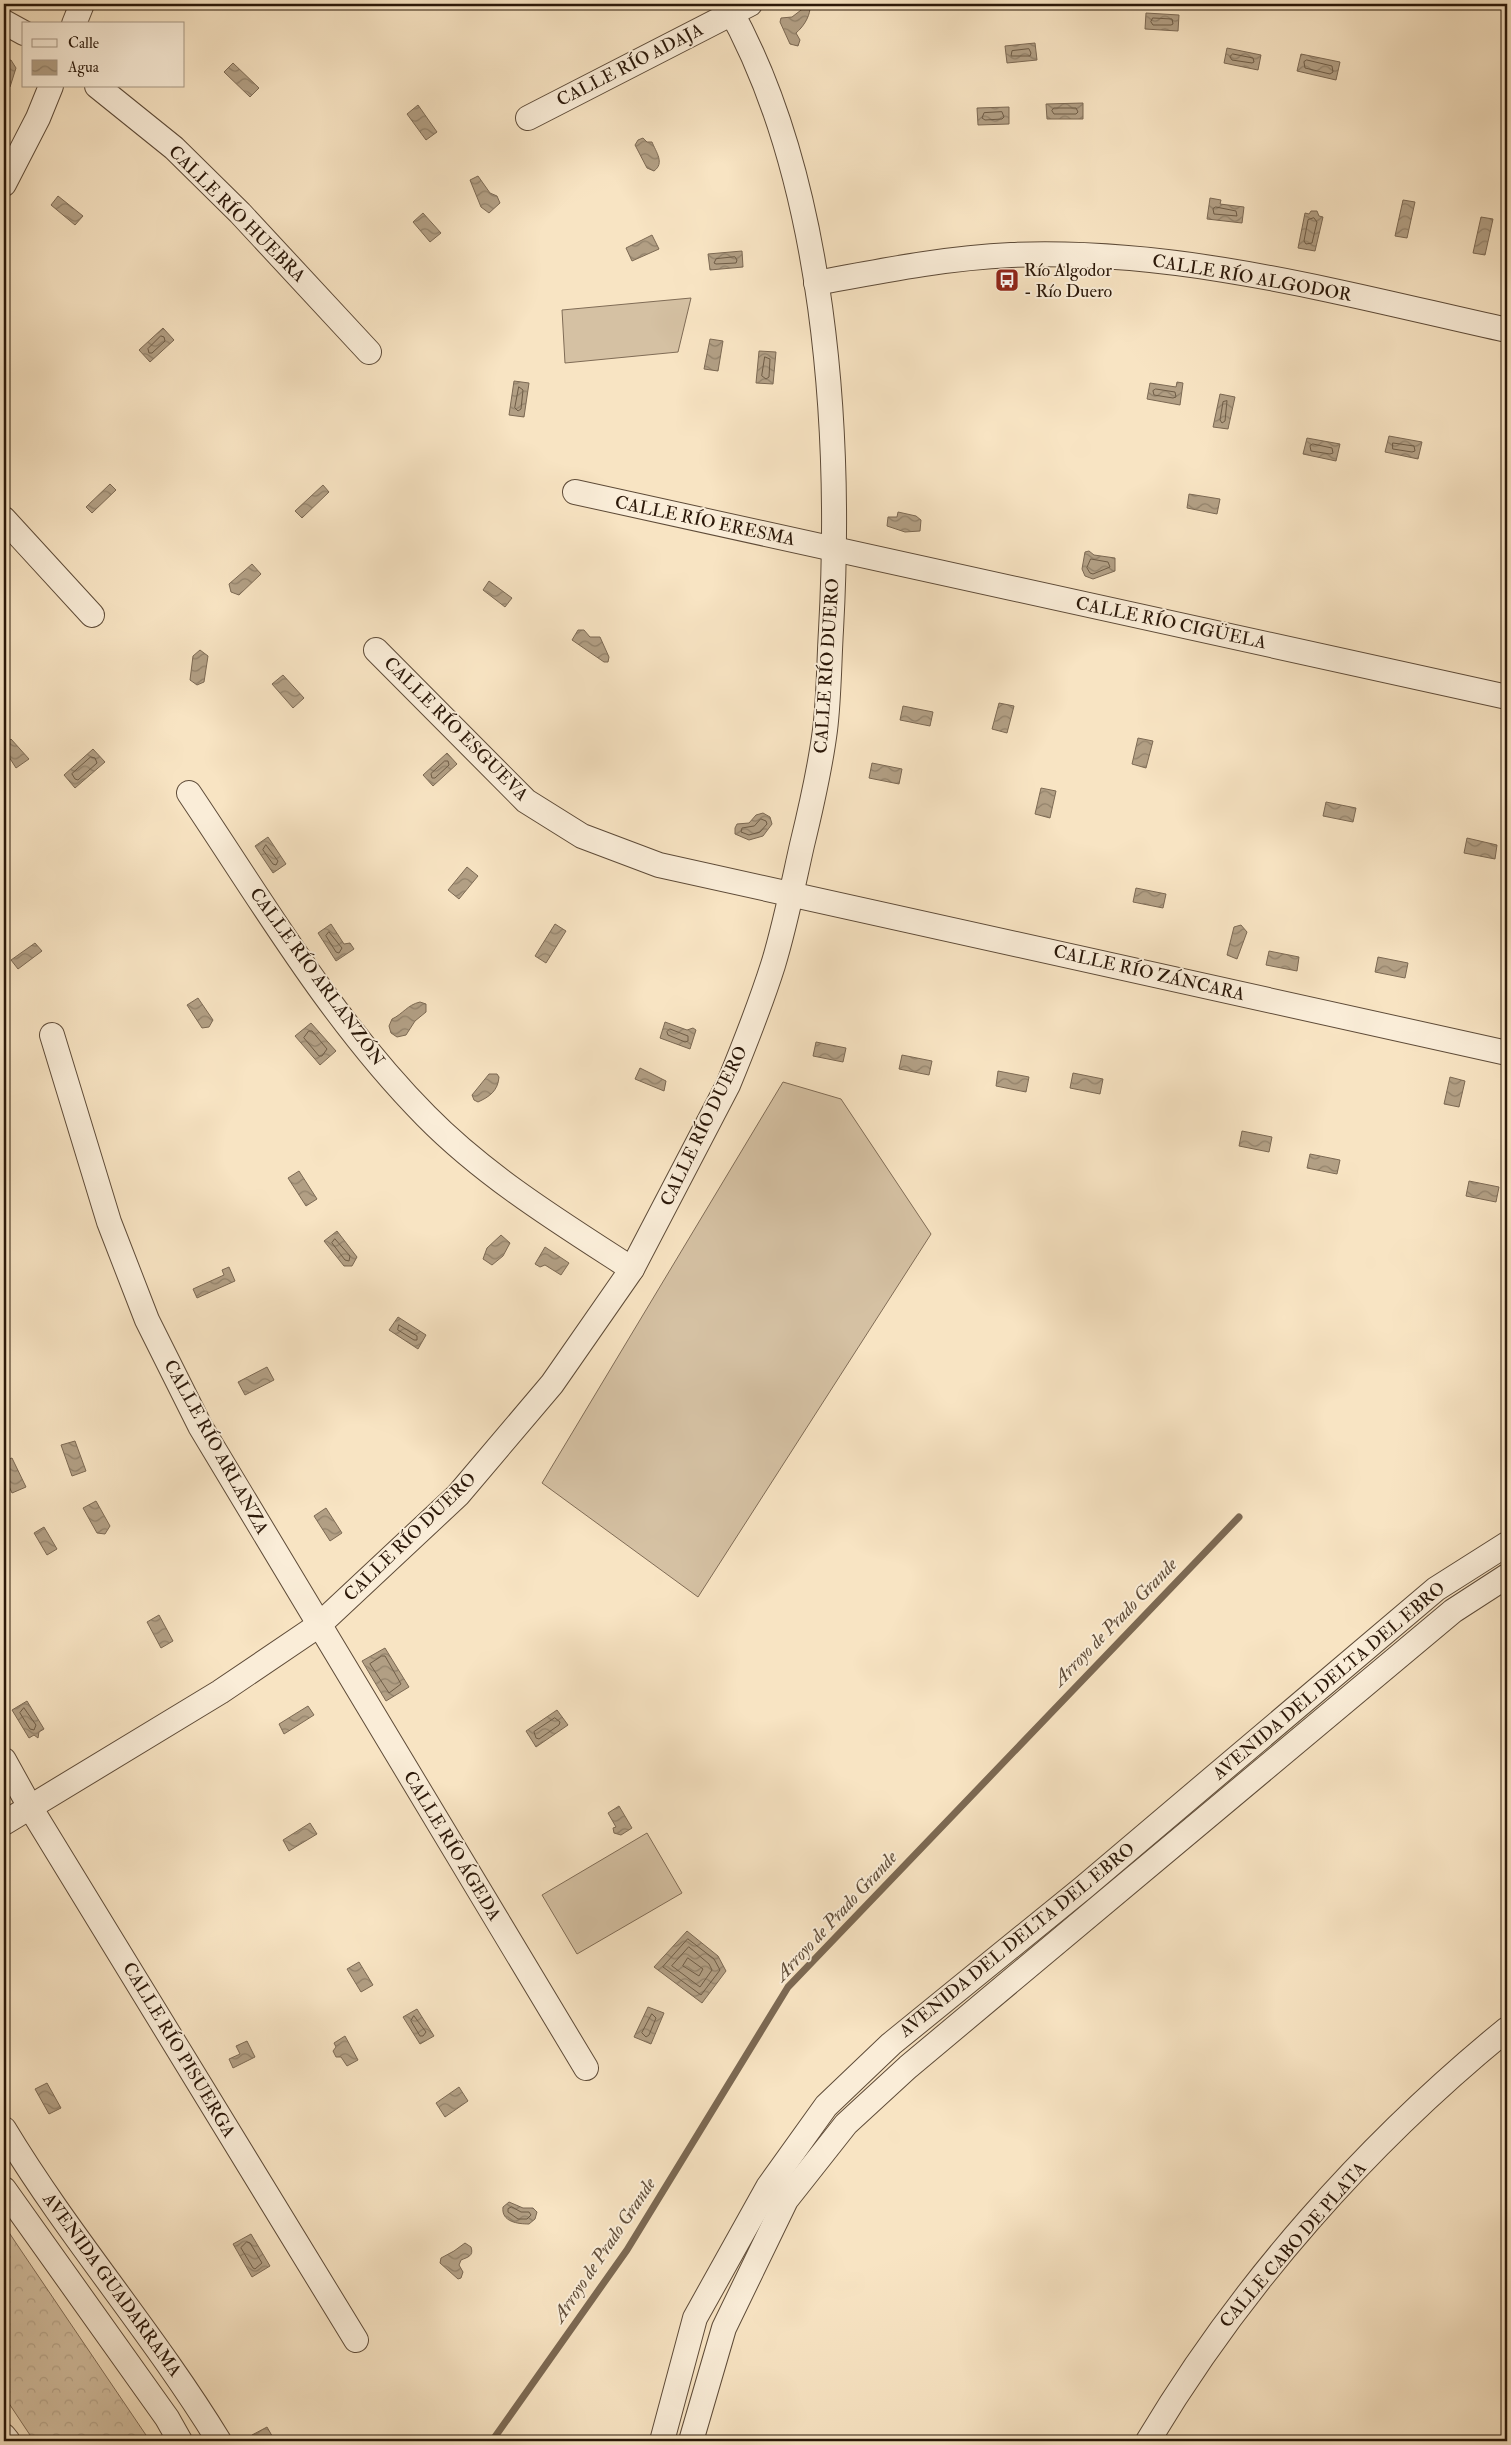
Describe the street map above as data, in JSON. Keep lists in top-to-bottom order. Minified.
{"streets":{"street":["CALLE RÍO ADAJA","CALLE RÍO HUEBRA","CALLE RÍO ALGODOR","CALLE RÍO ERESMA","CALLE RÍO CIGÜELA","CALLE RÍO DUERO","CALLE RÍO ESGUEVA","CALLE RÍO ZÁNCARA","CALLE RÍO ARLANZÓN","CALLE RÍO ARLANZA","AVENIDA DEL DELTA DEL EBRO","CALLE RÍO ÁGEDA","CALLE RÍO PISUERGA","CALLE CABO DE PLATA","AVENIDA GUADARRAMA"]},"crossings":[["CALLE RÍO ADAJA","CALLE RÍO DUERO"],["CALLE RÍO ALGODOR","CALLE RÍO DUERO"],["CALLE RÍO ERESMA","CALLE RÍO CIGÜELA"],["CALLE RÍO ERESMA","CALLE RÍO DUERO"],["CALLE RÍO CIGÜELA","CALLE RÍO DUERO"],["CALLE RÍO DUERO","CALLE RÍO ESGUEVA"],["CALLE RÍO DUERO","CALLE RÍO ZÁNCARA"],["CALLE RÍO DUERO","CALLE RÍO ARLANZÓN"],["CALLE RÍO DUERO","CALLE RÍO ARLANZA"],["CALLE RÍO DUERO","CALLE RÍO ÁGEDA"],["CALLE RÍO DUERO","CALLE RÍO PISUERGA"],["CALLE RÍO ESGUEVA","CALLE RÍO ZÁNCARA"],["CALLE RÍO ARLANZA","CALLE RÍO ÁGEDA"]],"water":["Arroyo de Prado Grande"],"places":{"bus stop":["Río Algodor - Río Duero"]},"legend":["Calle","Agua"]}
